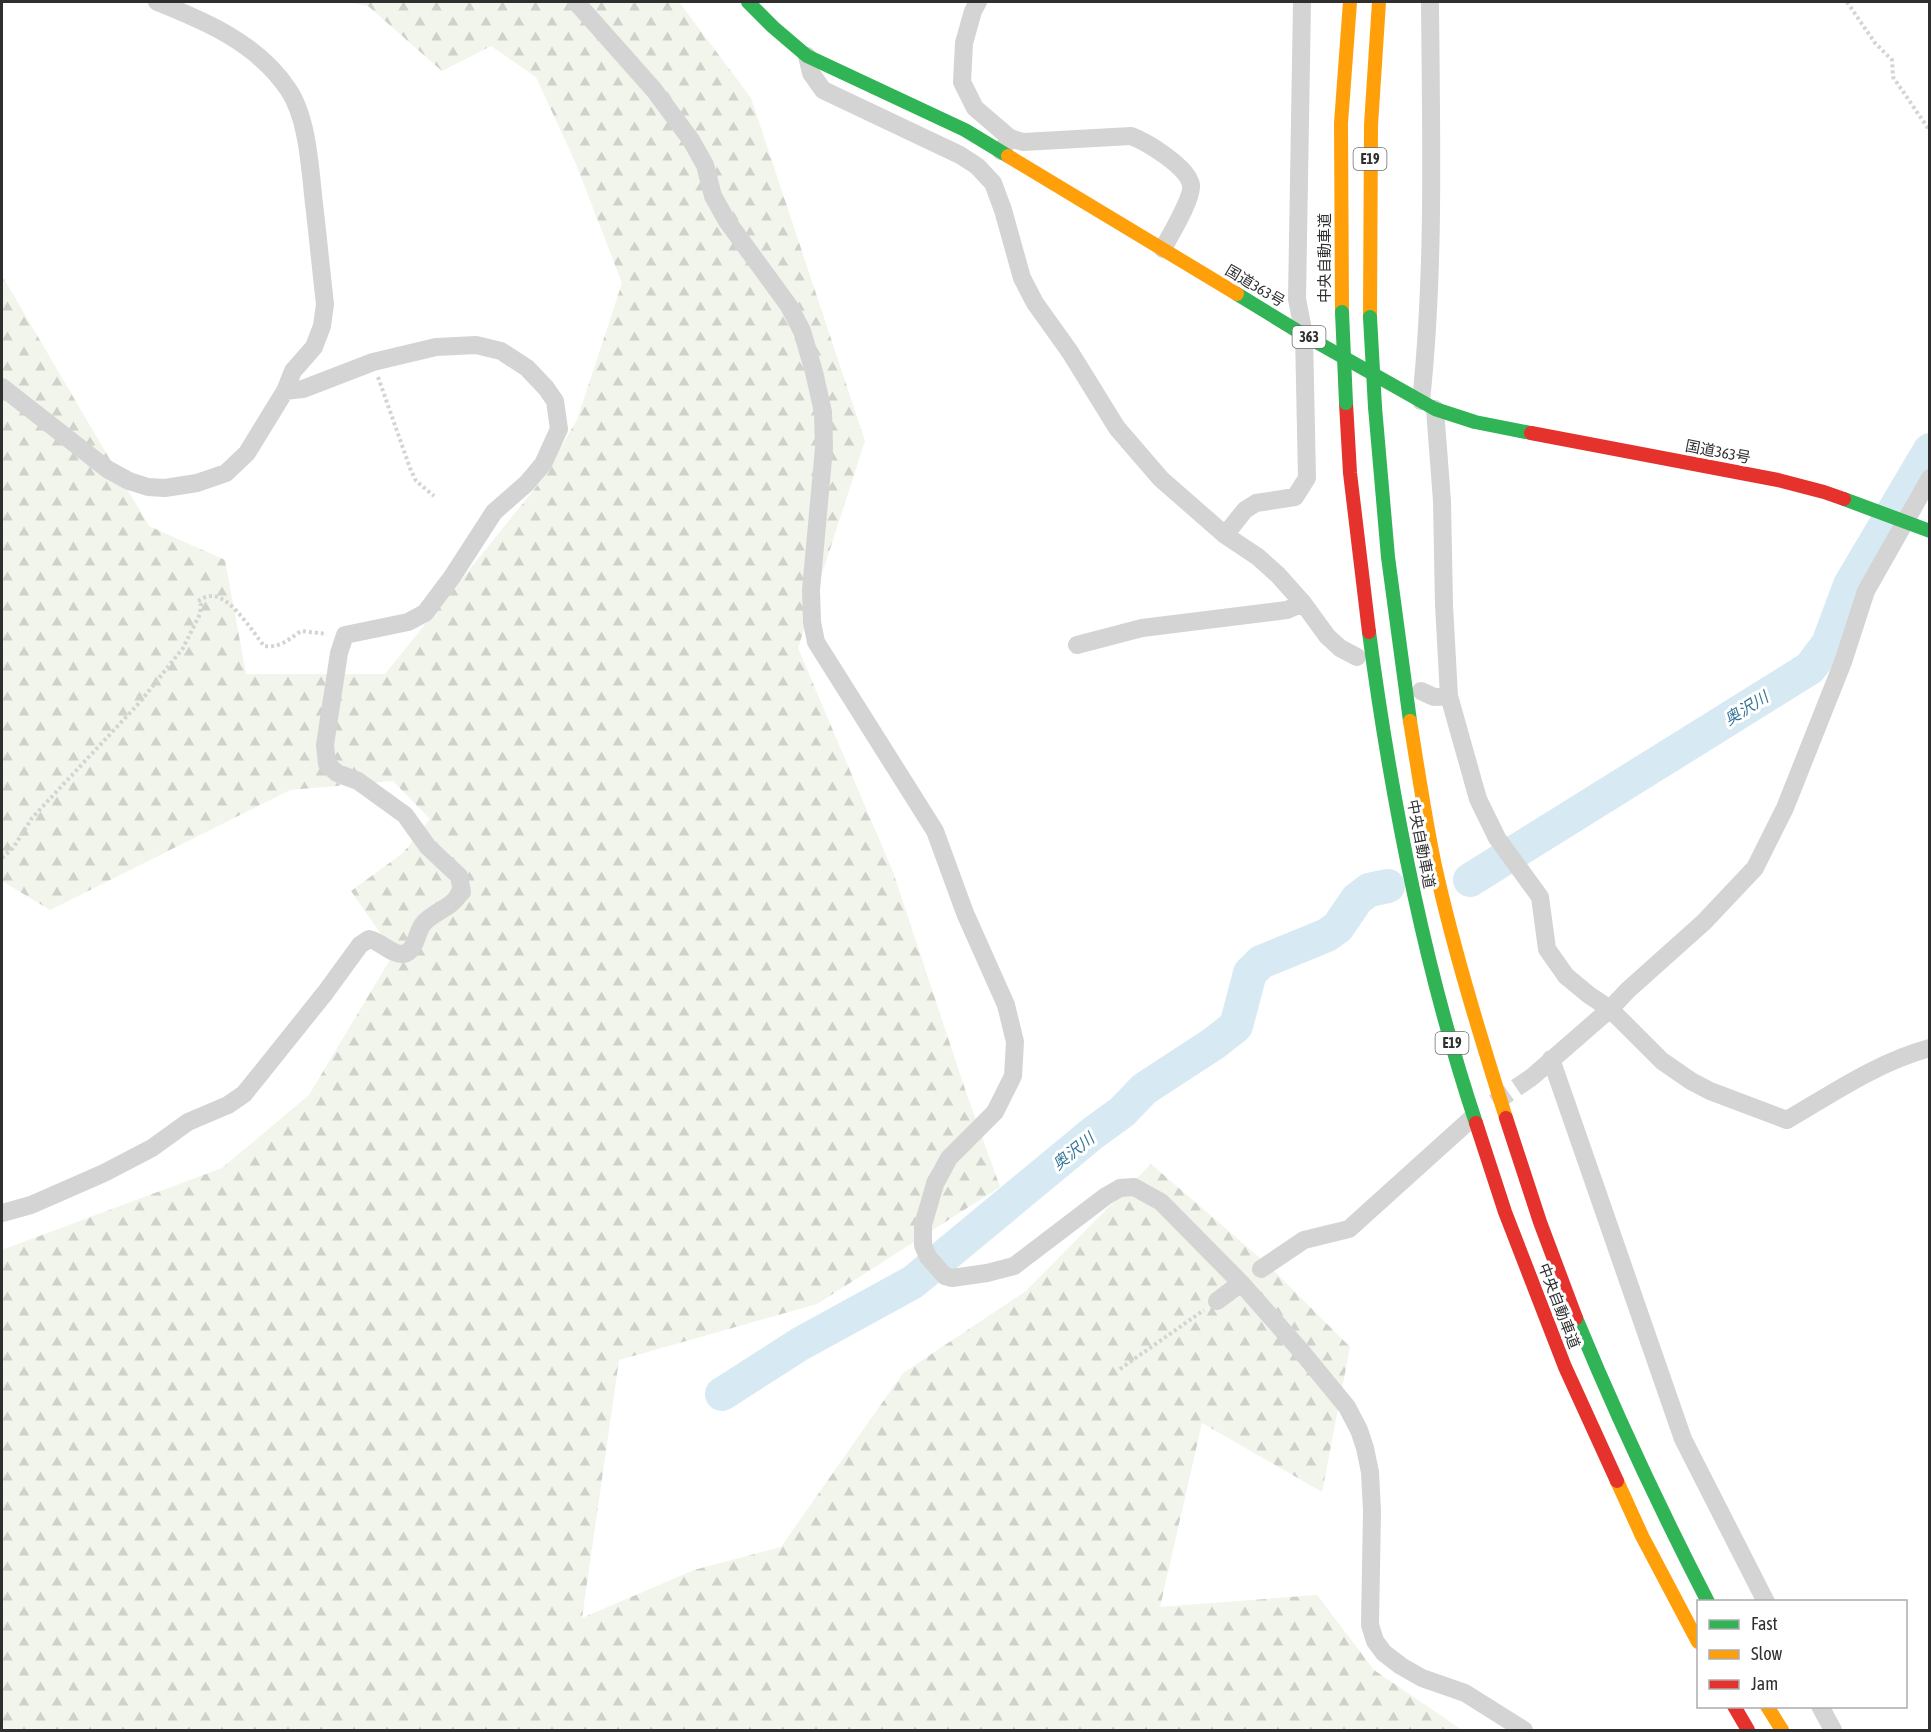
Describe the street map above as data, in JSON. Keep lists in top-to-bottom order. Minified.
{"streets":{"highway":["E19","中央自動車道","国道363号","363"]},"water":["奥沢川"],"legend":["Fast","Slow","Jam"]}
